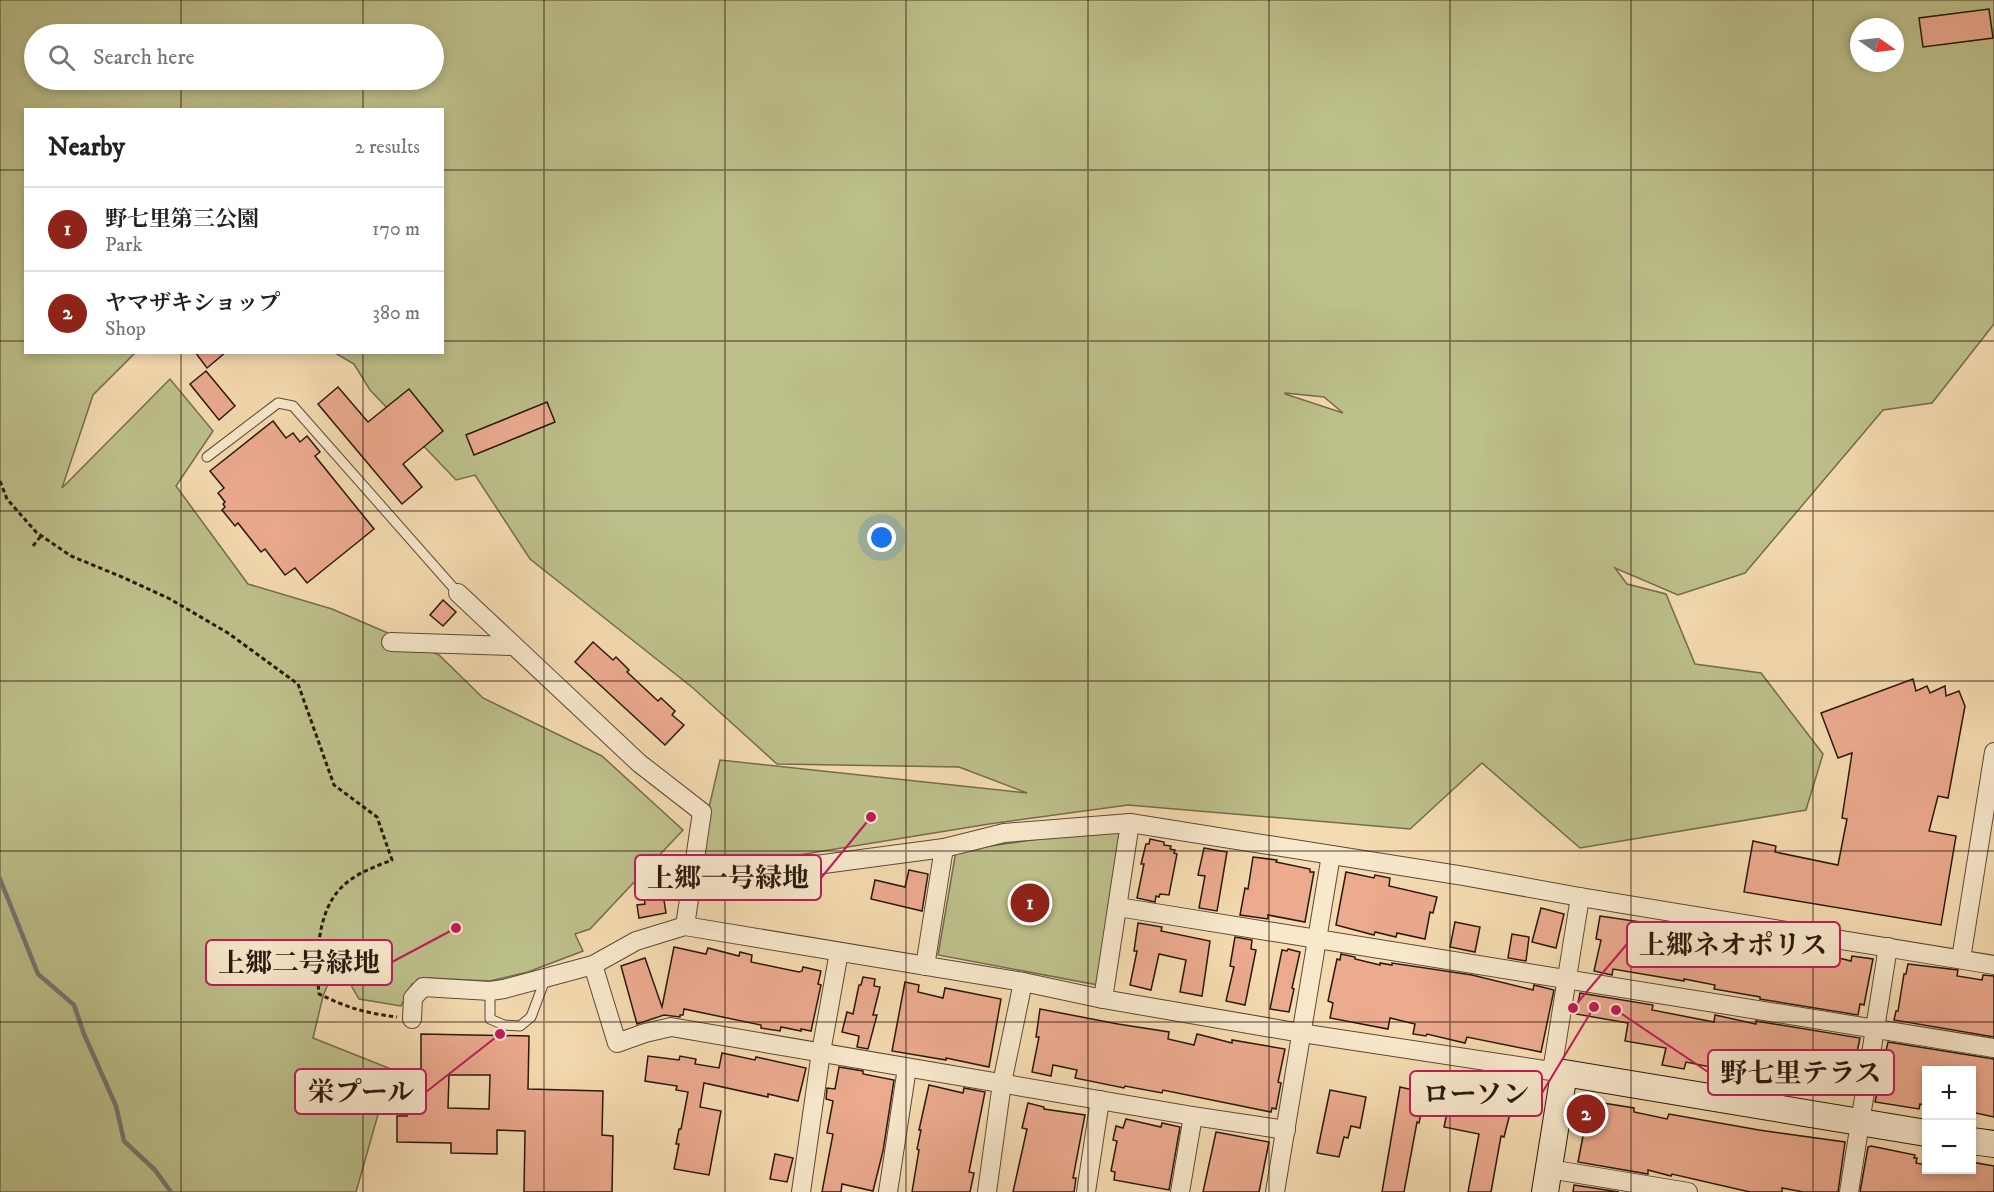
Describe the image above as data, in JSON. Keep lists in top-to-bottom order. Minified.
{"places":["上郷一号緑地","上郷二号緑地","ローソン","上郷ネオポリス","野七里テラス","栄プール"],"north":"right","page":{"search":"Search here","heading":["Nearby","2 results"],"list":[{"mark":"1","name":"野七里第三公園","note":"Park","value":"170 m"},{"mark":"2","name":"ヤマザキショップ","note":"Shop","value":"380 m"}],"pins":["1","2"],"map_buttons":["+","−"]}}
